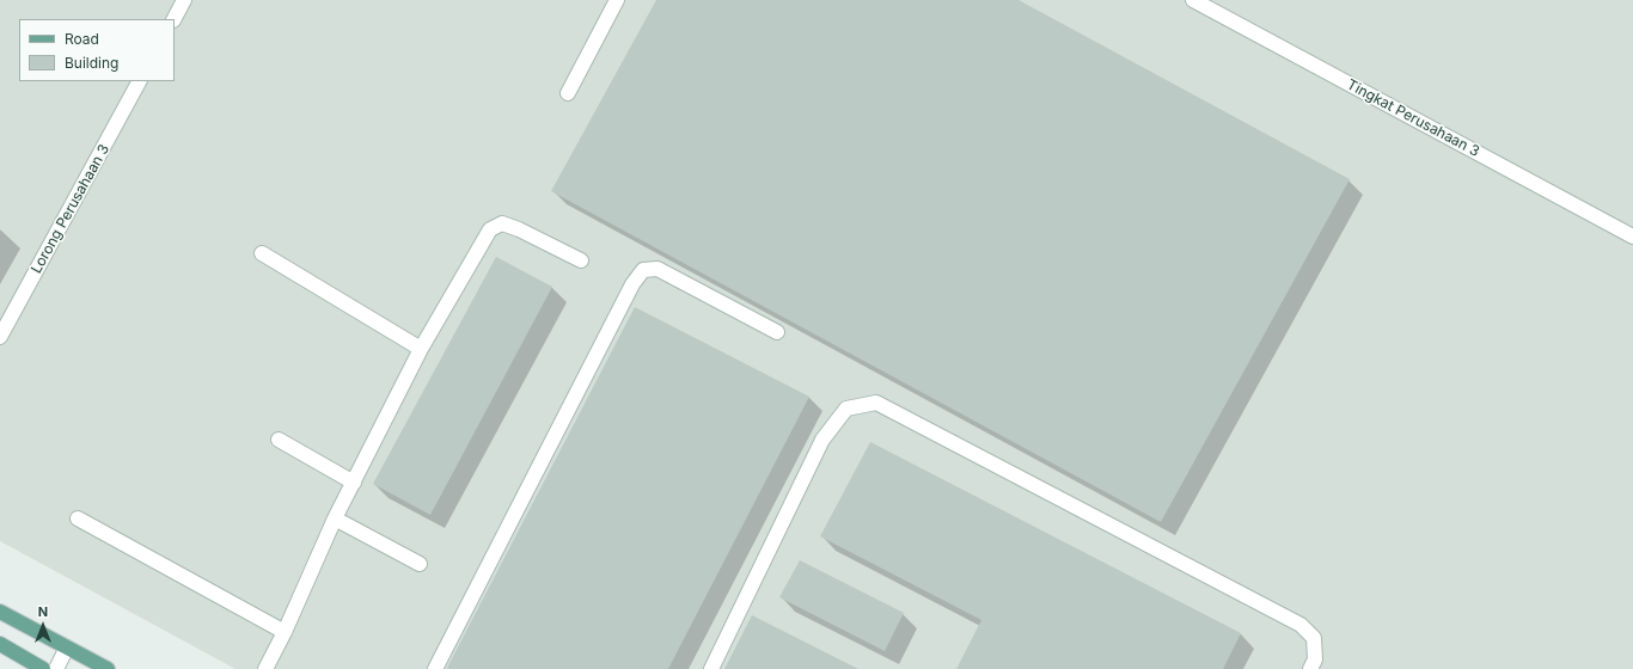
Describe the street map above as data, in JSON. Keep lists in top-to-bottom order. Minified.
{"streets":{"street":["Tingkat Perusahaan 3","Lorong Perusahaan 3"]},"legend":["Road","Building"],"north":"top"}
